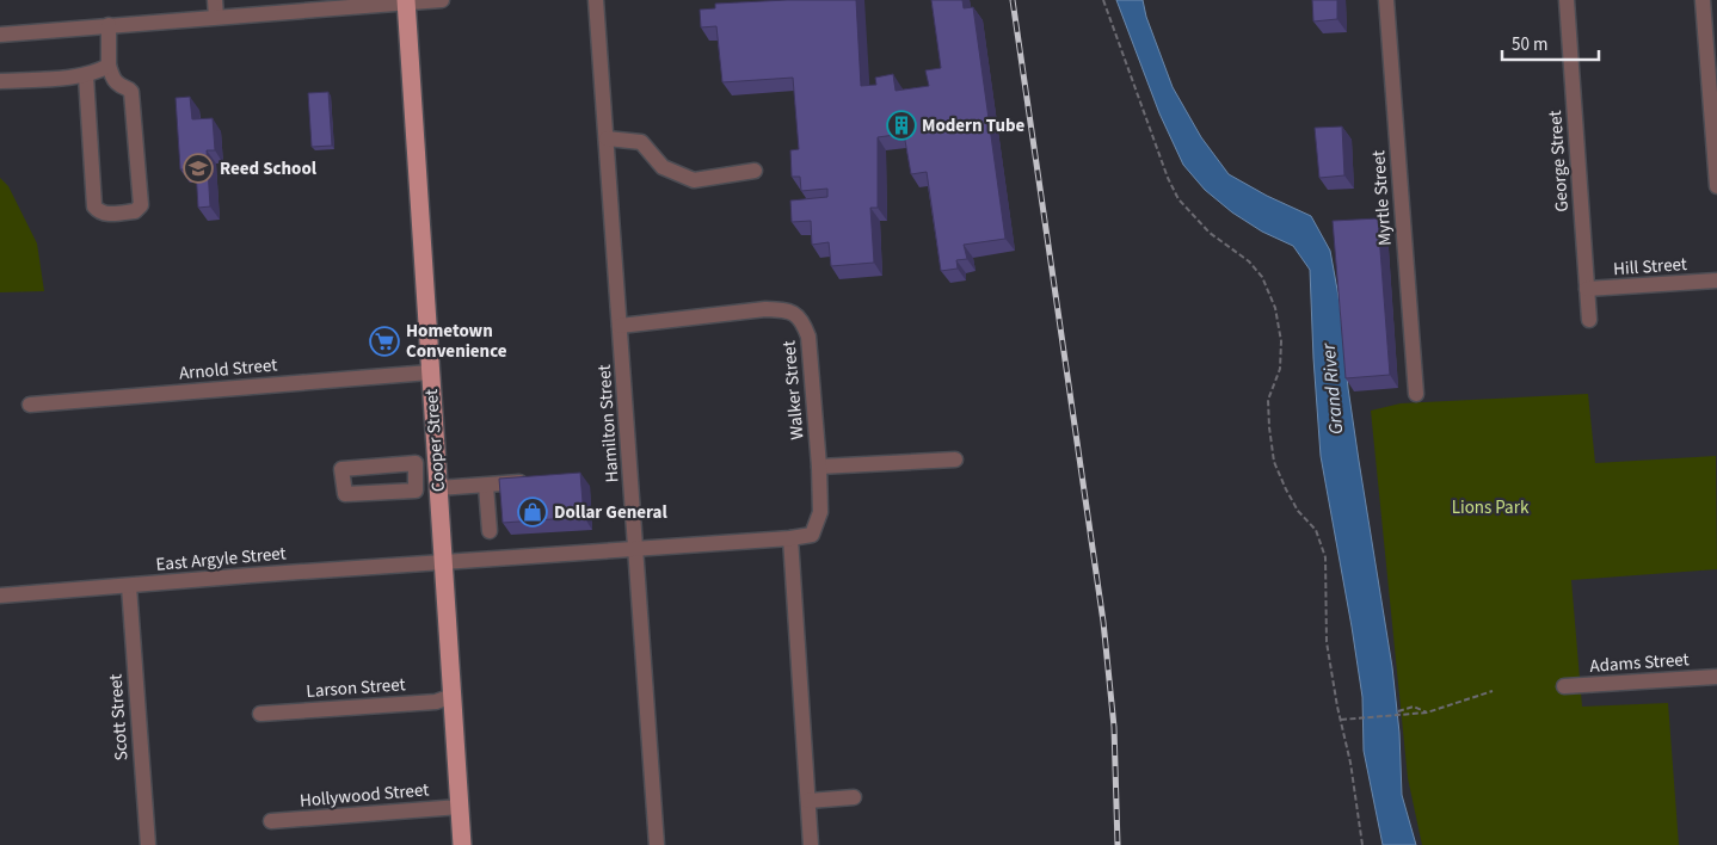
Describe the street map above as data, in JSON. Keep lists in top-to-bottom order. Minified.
{"streets":{"main road":["Cooper Street"],"street":["George Street","Myrtle Street","Hill Street","Arnold Street","Walker Street","Hamilton Street","East Argyle Street","Adams Street","Larson Street","Scott Street","Hollywood Street"]},"crossings":[["George Street","Hill Street"],["Arnold Street","Cooper Street"],["Walker Street","Hamilton Street"],["Walker Street","East Argyle Street"],["Hamilton Street","East Argyle Street"],["Cooper Street","East Argyle Street"],["Cooper Street","Larson Street"],["Cooper Street","Hollywood Street"],["East Argyle Street","Scott Street"]],"water":["Grand River"],"parks":["Lions Park"],"places":{"building":["Modern Tube"],"school or university":["Reed School"],"supermarket":["Hometown Convenience"],"shop":["Dollar General"]},"scale_bar":"50 m"}
